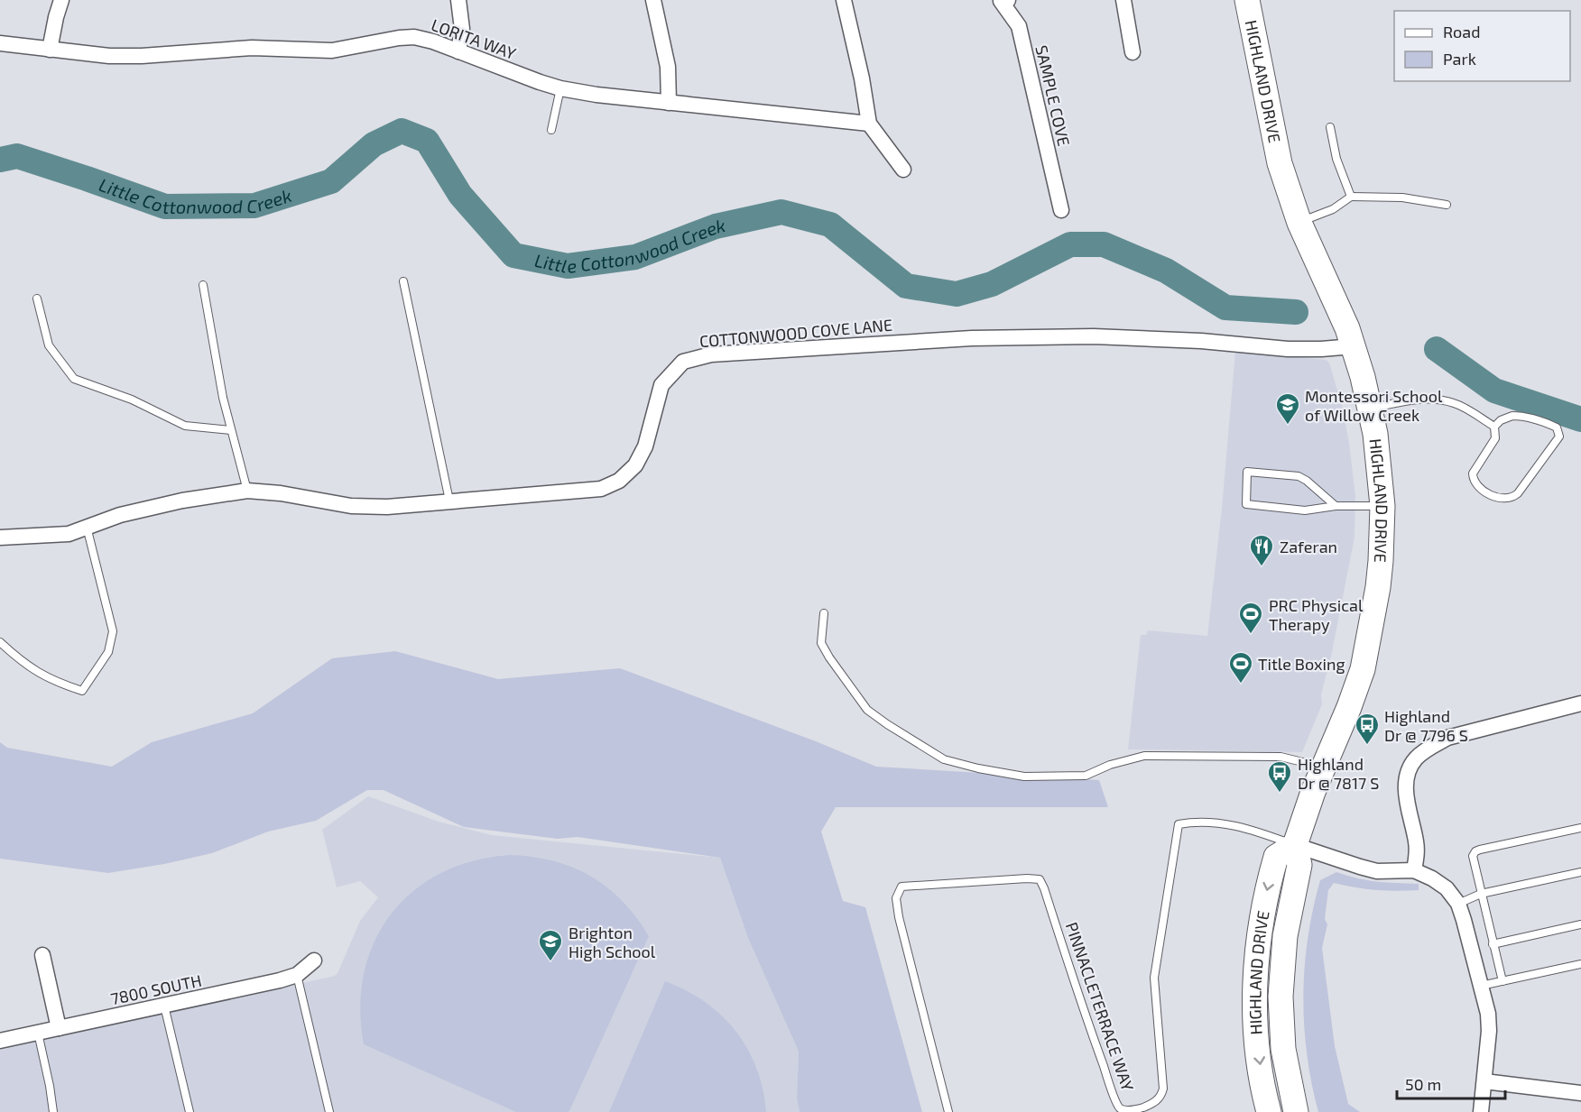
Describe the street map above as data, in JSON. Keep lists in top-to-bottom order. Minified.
{"streets":{"main road":["HIGHLAND DRIVE"],"street":["LORITA WAY","SAMPLE COVE","COTTONWOOD COVE LANE","7800 SOUTH"],"lane":["PINNACLETERRACE WAY"]},"crossings":[["HIGHLAND DRIVE","COTTONWOOD COVE LANE"],["HIGHLAND DRIVE","PINNACLETERRACE WAY"]],"water":["Little Cottonwood Creek"],"places":{"school or university":["Montessori School of Willow Creek","Brighton High School"],"restaurant":["Zaferan"],"sports":["PRC Physical Therapy","Title Boxing"],"bus stop":["Highland Dr @ 7796 S","Highland Dr @ 7817 S"]},"legend":["Road","Park"],"scale_bar":"50 m"}
